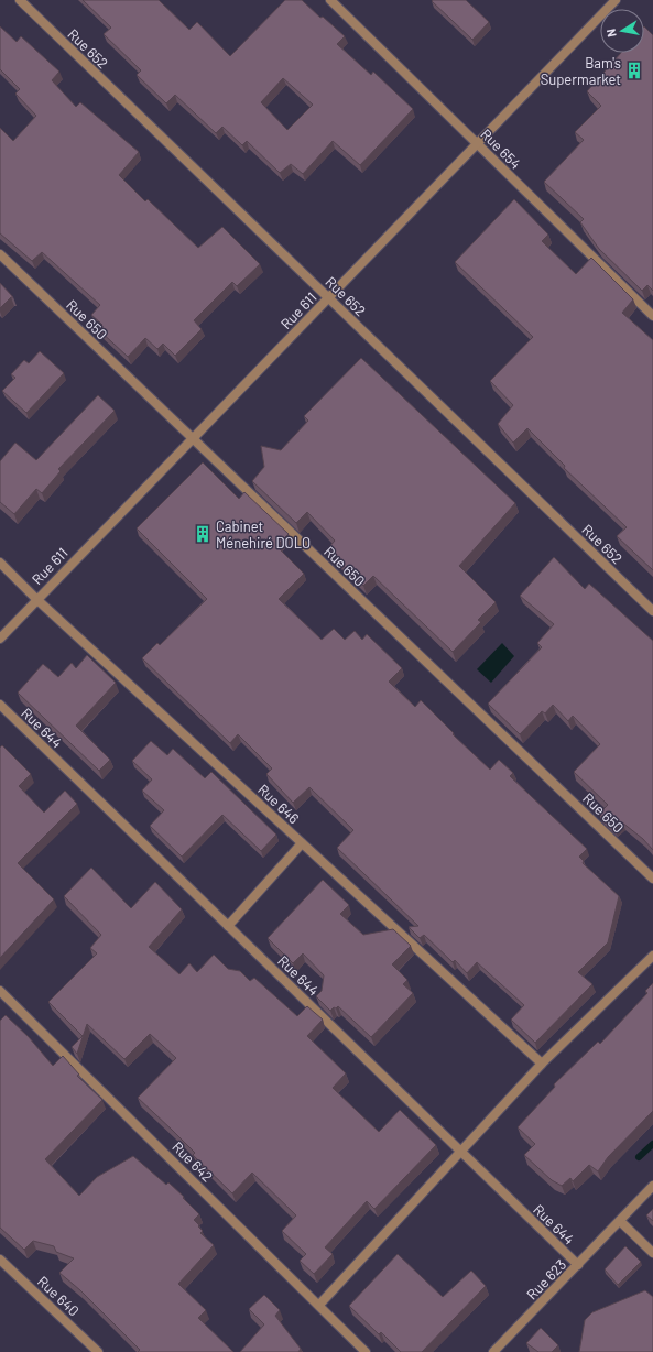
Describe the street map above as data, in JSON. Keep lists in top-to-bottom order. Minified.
{"streets":{"street":["Rue 652","Rue 654","Rue 611","Rue 650","Rue 644","Rue 646","Rue 642","Rue 623","Rue 640"]},"crossings":[["Rue 652","Rue 611"],["Rue 654","Rue 611"],["Rue 611","Rue 650"],["Rue 611","Rue 646"],["Rue 644","Rue 623"]],"places":{"building":["Bam's Supermarket","Cabinet Ménehiré DOLO"]},"north":"left"}
